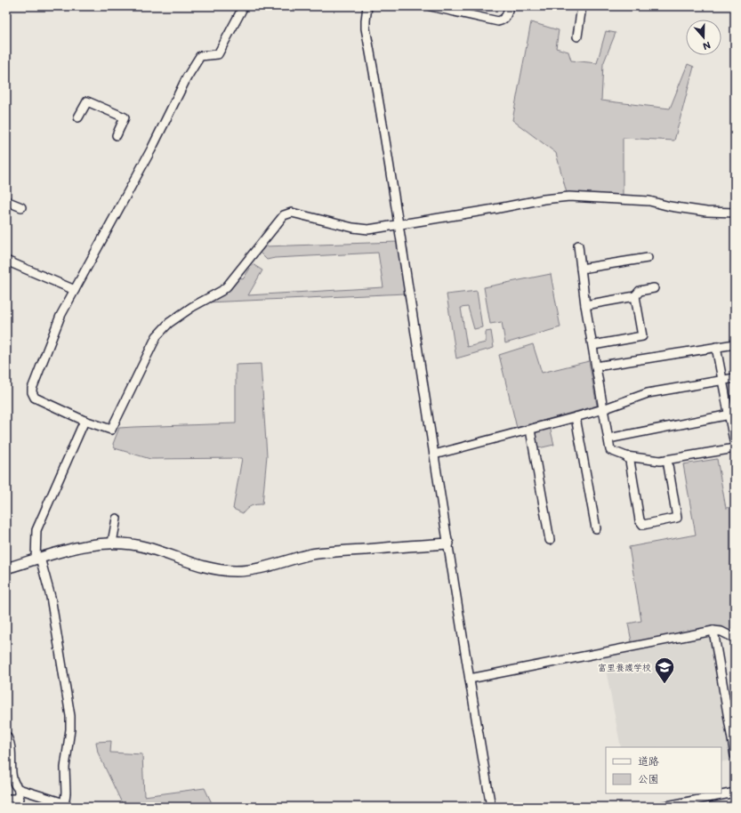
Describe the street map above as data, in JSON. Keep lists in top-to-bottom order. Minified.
{"places":{"school or university":["富里養護学校"]},"legend":["道路","公園"],"north":"bottom"}
